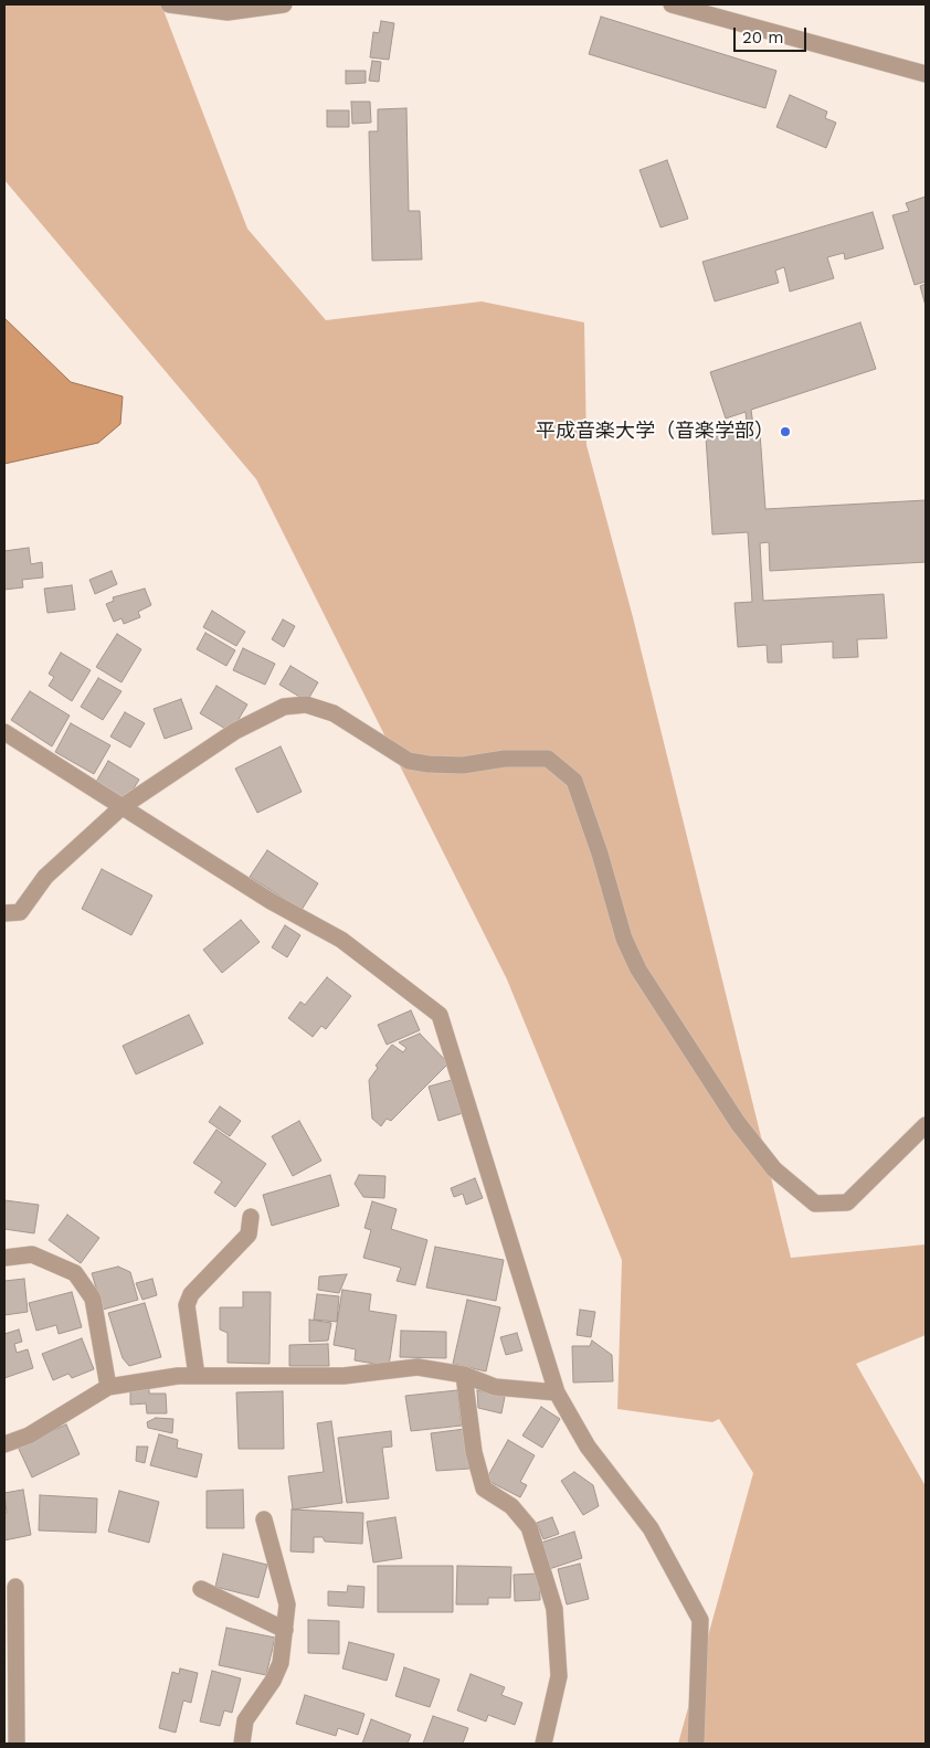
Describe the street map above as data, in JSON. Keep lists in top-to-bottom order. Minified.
{"places":["平成音楽大学（音楽学部）"],"scale_bar":"20 m"}
